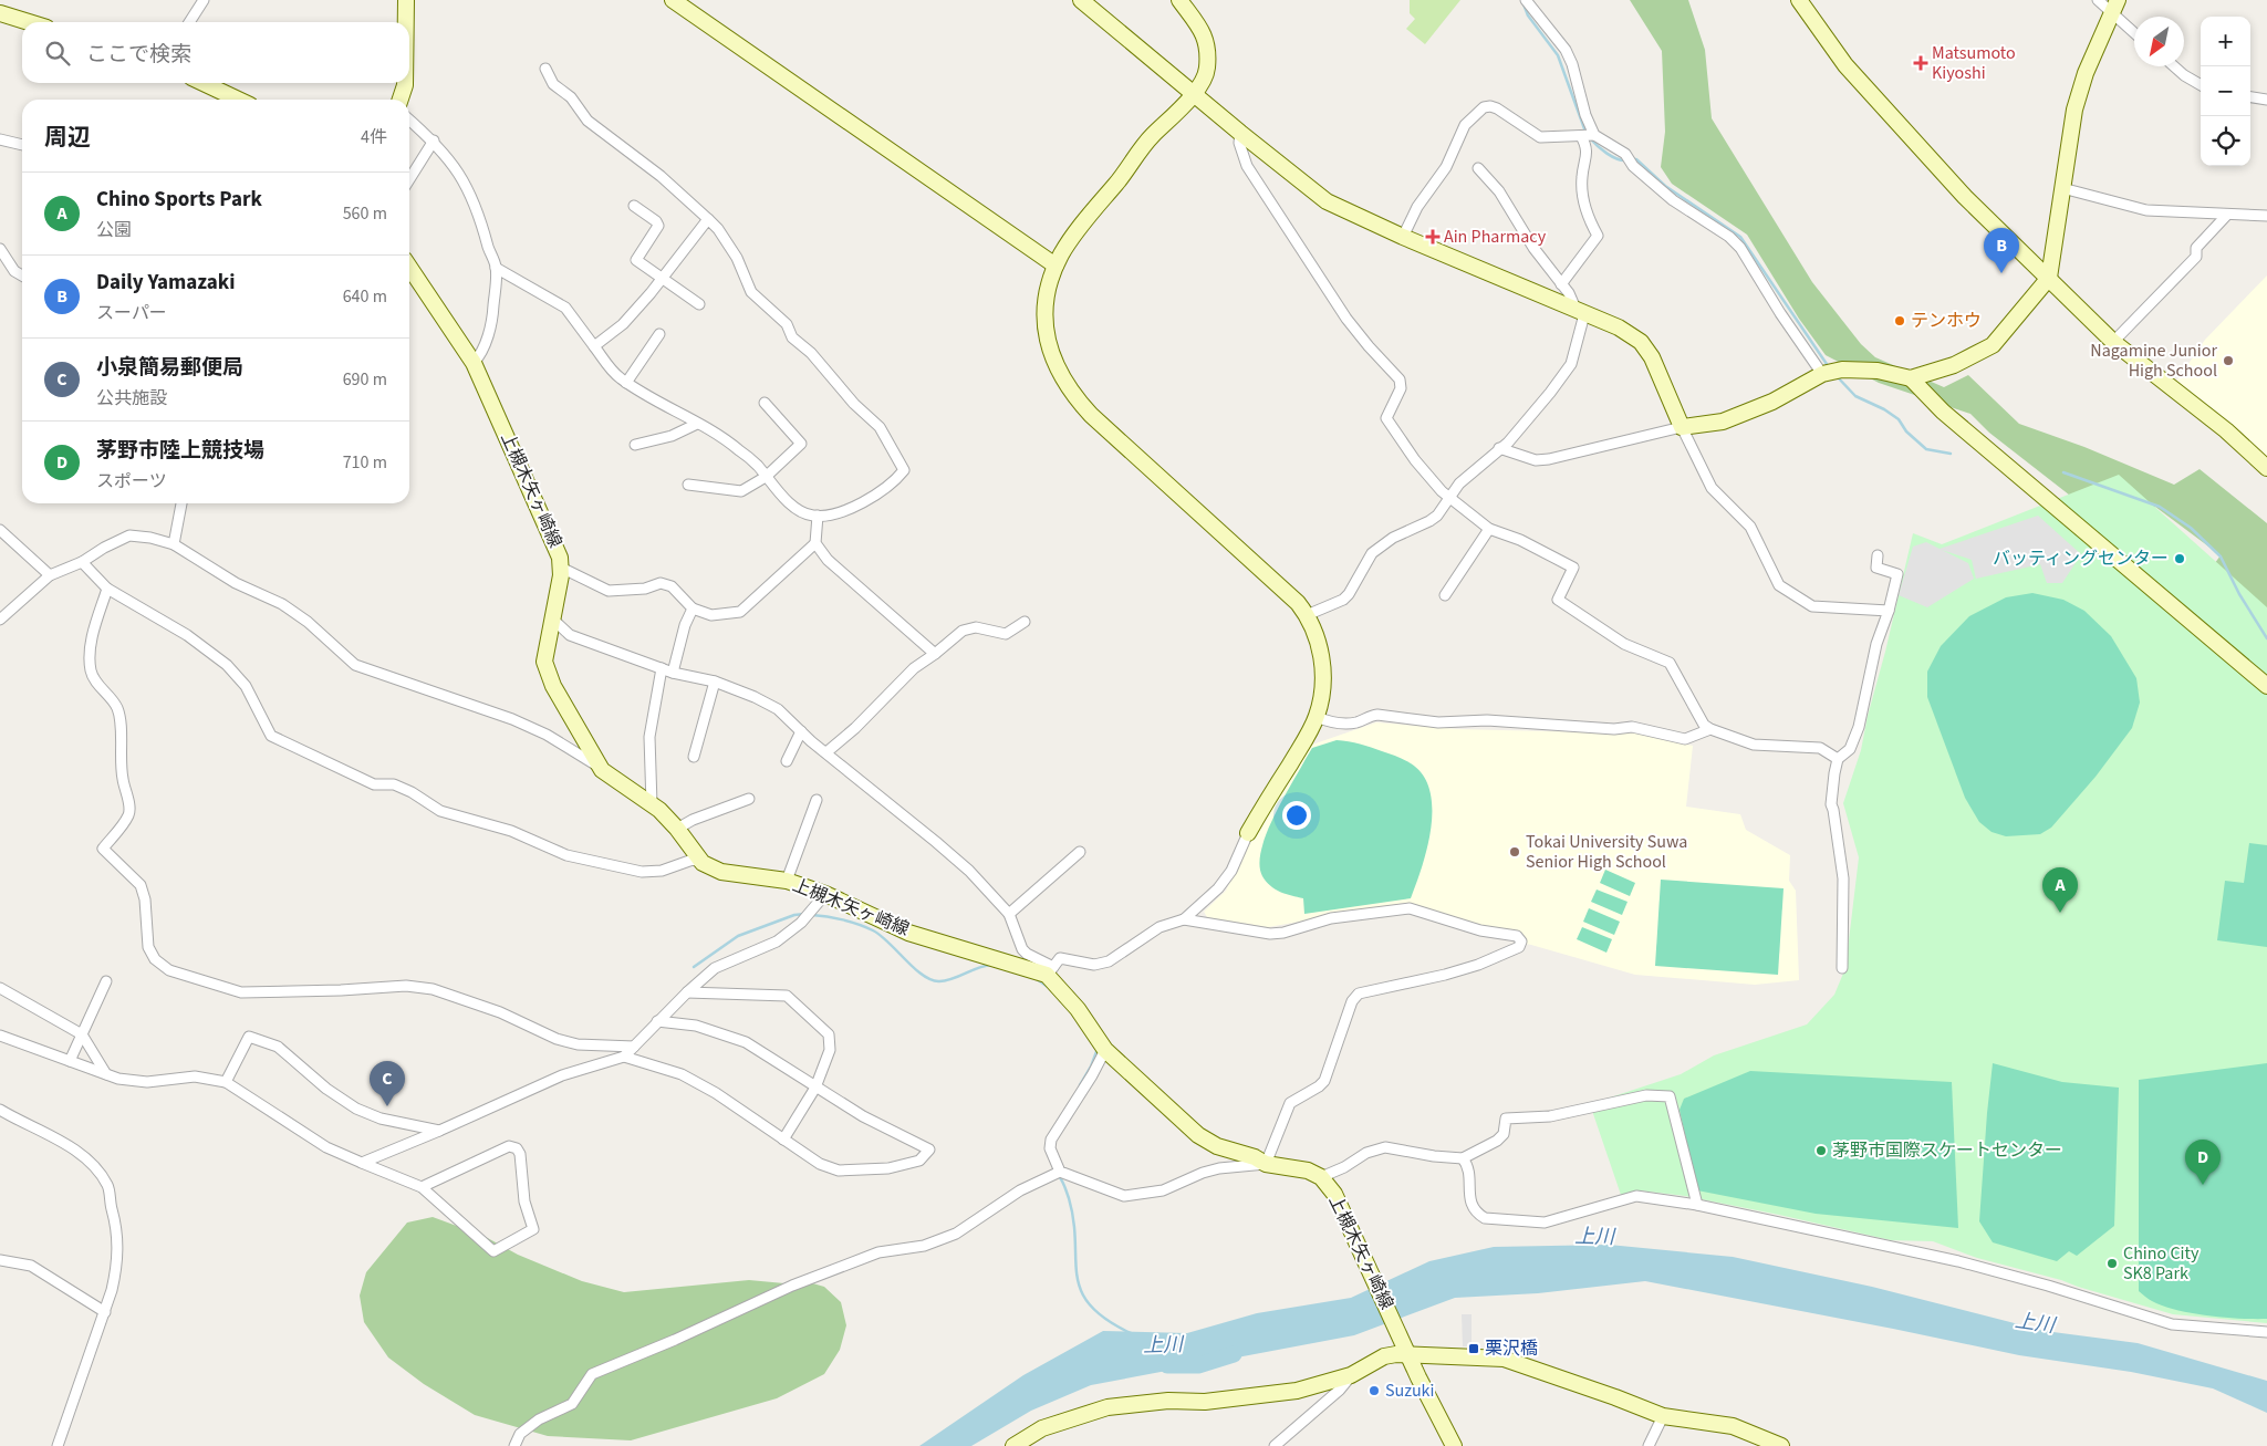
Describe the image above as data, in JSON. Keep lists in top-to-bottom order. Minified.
{"streets":{"street":["上槻木矢ヶ崎線"]},"water":["上川"],"places":{"health":["Matsumoto Kiyoshi","Ain Pharmacy"],"other":["テンホウ","Nagamine Junior High School","バッティングセンター","Tokai University Suwa Senior High School","茅野市国際スケートセンター","Chino City SK8 Park","Suzuki"],"transit":["栗沢橋"]},"north":"bottom left","page":{"map_buttons":["+","−"],"search":"ここで検索","heading":["周辺","4件"],"list":[{"mark":"A","name":"Chino Sports Park","note":"公園","value":"560 m"},{"mark":"B","name":"Daily Yamazaki","note":"スーパー","value":"640 m"},{"mark":"C","name":"小泉簡易郵便局","note":"公共施設","value":"690 m"},{"mark":"D","name":"茅野市陸上競技場","note":"スポーツ","value":"710 m"}],"pins":["B","A","C","D"]}}
